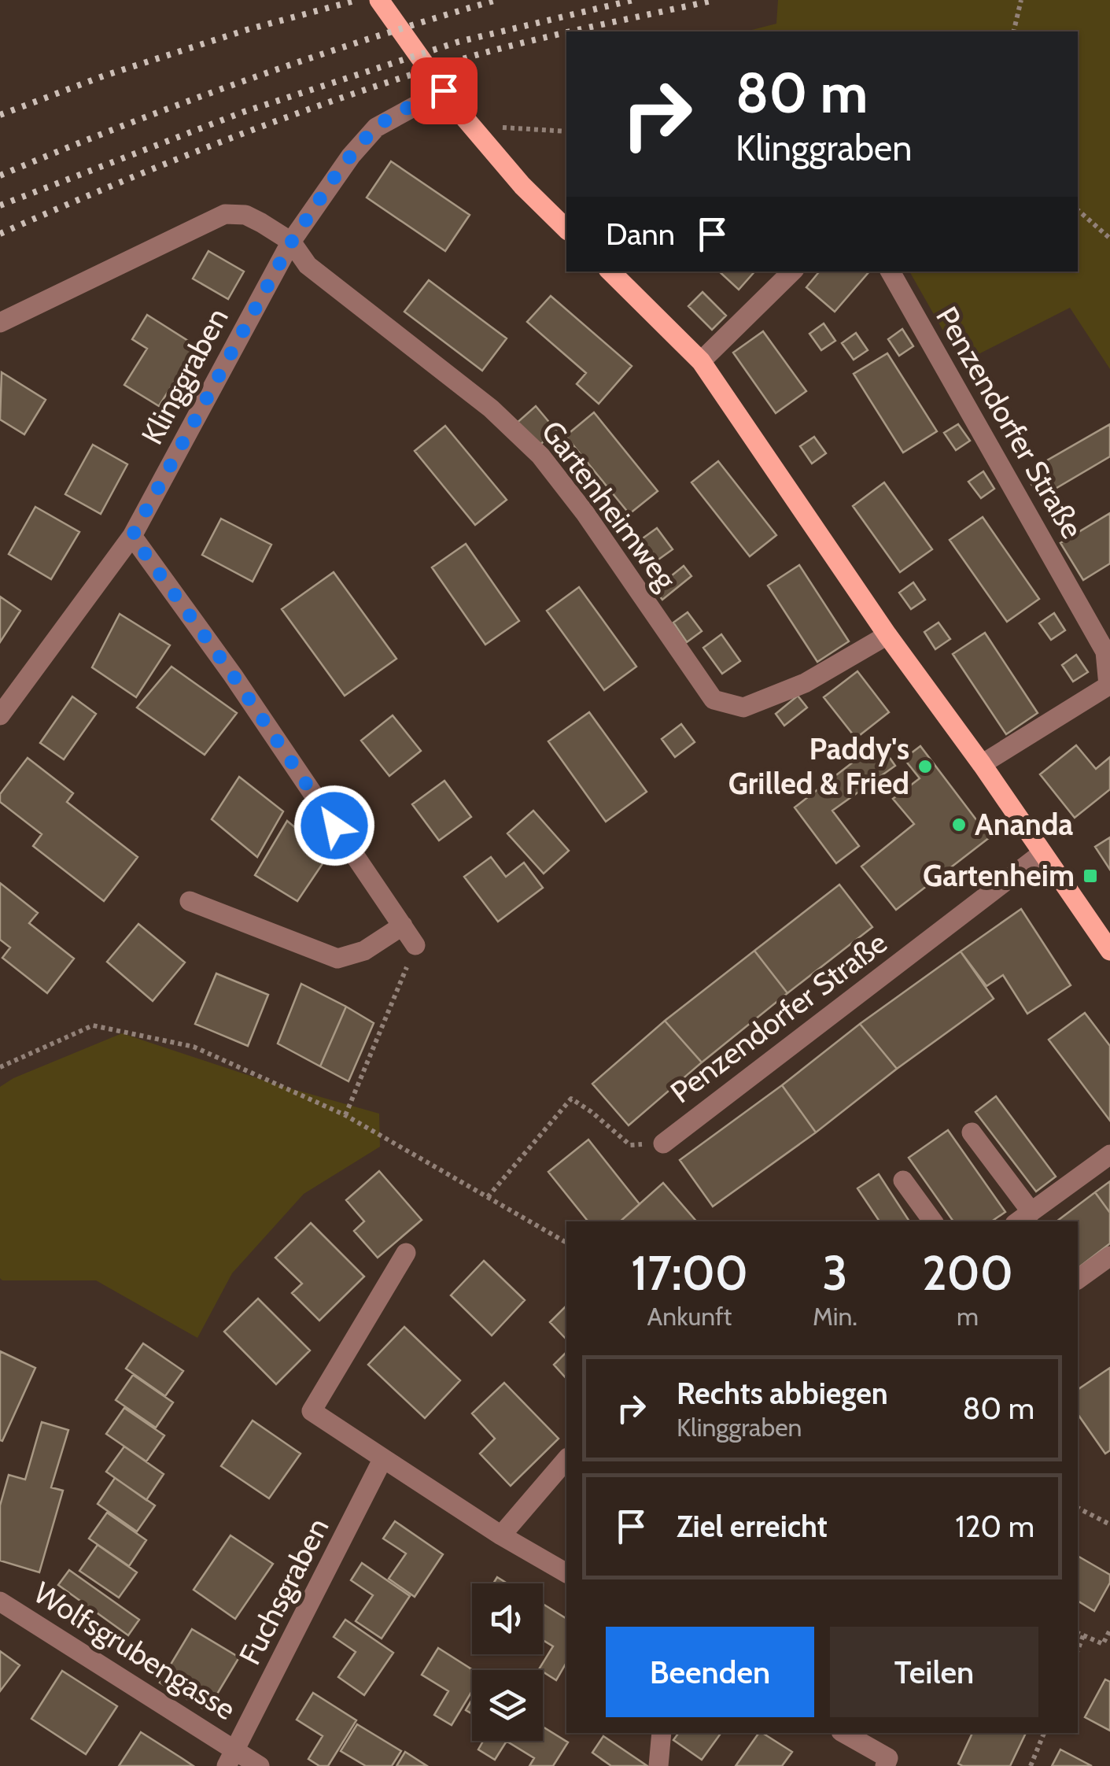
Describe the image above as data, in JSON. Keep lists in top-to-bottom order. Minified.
{"streets":{"street":["Klinggraben","Penzendorfer Straße","Gartenheimweg","Fuchsgraben","Wolfsgrubengasse"]},"crossings":[["Klinggraben","Gartenheimweg"],["Fuchsgraben","Wolfsgrubengasse"]],"places":{"other":["Paddy's Grilled & Fried","Ananda"],"transit":["Gartenheim"]},"page":{"turn":["80 m","Klinggraben"],"then":"Dann","eta":["17:00","Ankunft","3","Min.","200","m"],"list":[{"name":"Rechts abbiegen","note":"Klinggraben","value":"80 m"},{"name":"Ziel erreicht","value":"120 m"}],"buttons":["Beenden","Teilen"]}}
